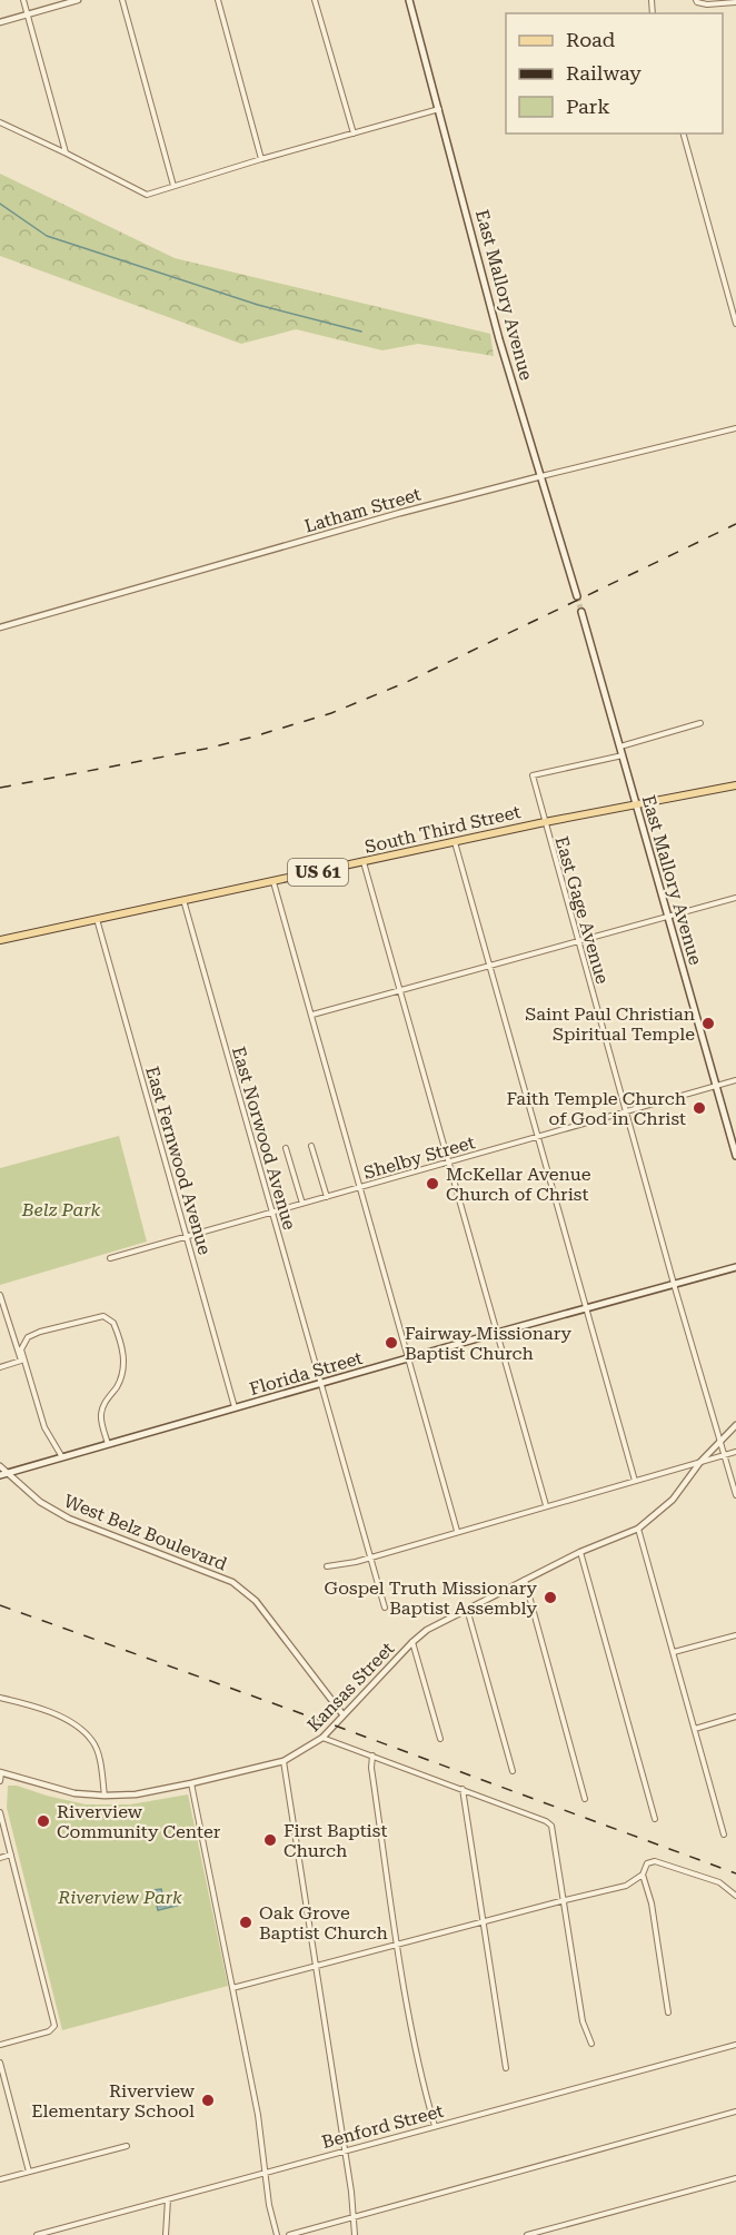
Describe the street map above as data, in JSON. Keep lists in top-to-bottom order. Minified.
{"streets":{"main road":["East Mallory Avenue","South Third Street","US 61","Florida Street"],"street":["Latham Street","East Gage Avenue","East Norwood Avenue","Shelby Street","East Fernwood Avenue","West Belz Boulevard","Kansas Street","Benford Street"]},"crossings":[["East Mallory Avenue","Latham Street"],["East Mallory Avenue","South Third Street"],["East Mallory Avenue","East Gage Avenue"],["East Mallory Avenue","Shelby Street"],["South Third Street","East Gage Avenue"],["South Third Street","East Norwood Avenue"],["South Third Street","East Fernwood Avenue"],["East Gage Avenue","Shelby Street"],["East Gage Avenue","Florida Street"],["East Gage Avenue","Kansas Street"],["East Norwood Avenue","Shelby Street"],["East Norwood Avenue","Florida Street"],["Shelby Street","East Fernwood Avenue"],["East Fernwood Avenue","Florida Street"],["Florida Street","West Belz Boulevard"],["West Belz Boulevard","Kansas Street"]],"parks":["Belz Park","Riverview Park"],"places":["Saint Paul Christian Spiritual Temple","Faith Temple Church of God in Christ","McKellar Avenue Church of Christ","Fairway Missionary Baptist Church","Gospel Truth Missionary Baptist Assembly","Riverview Community Center","First Baptist Church","Oak Grove Baptist Church","Riverview Elementary School"],"legend":["Road","Railway","Park"]}
